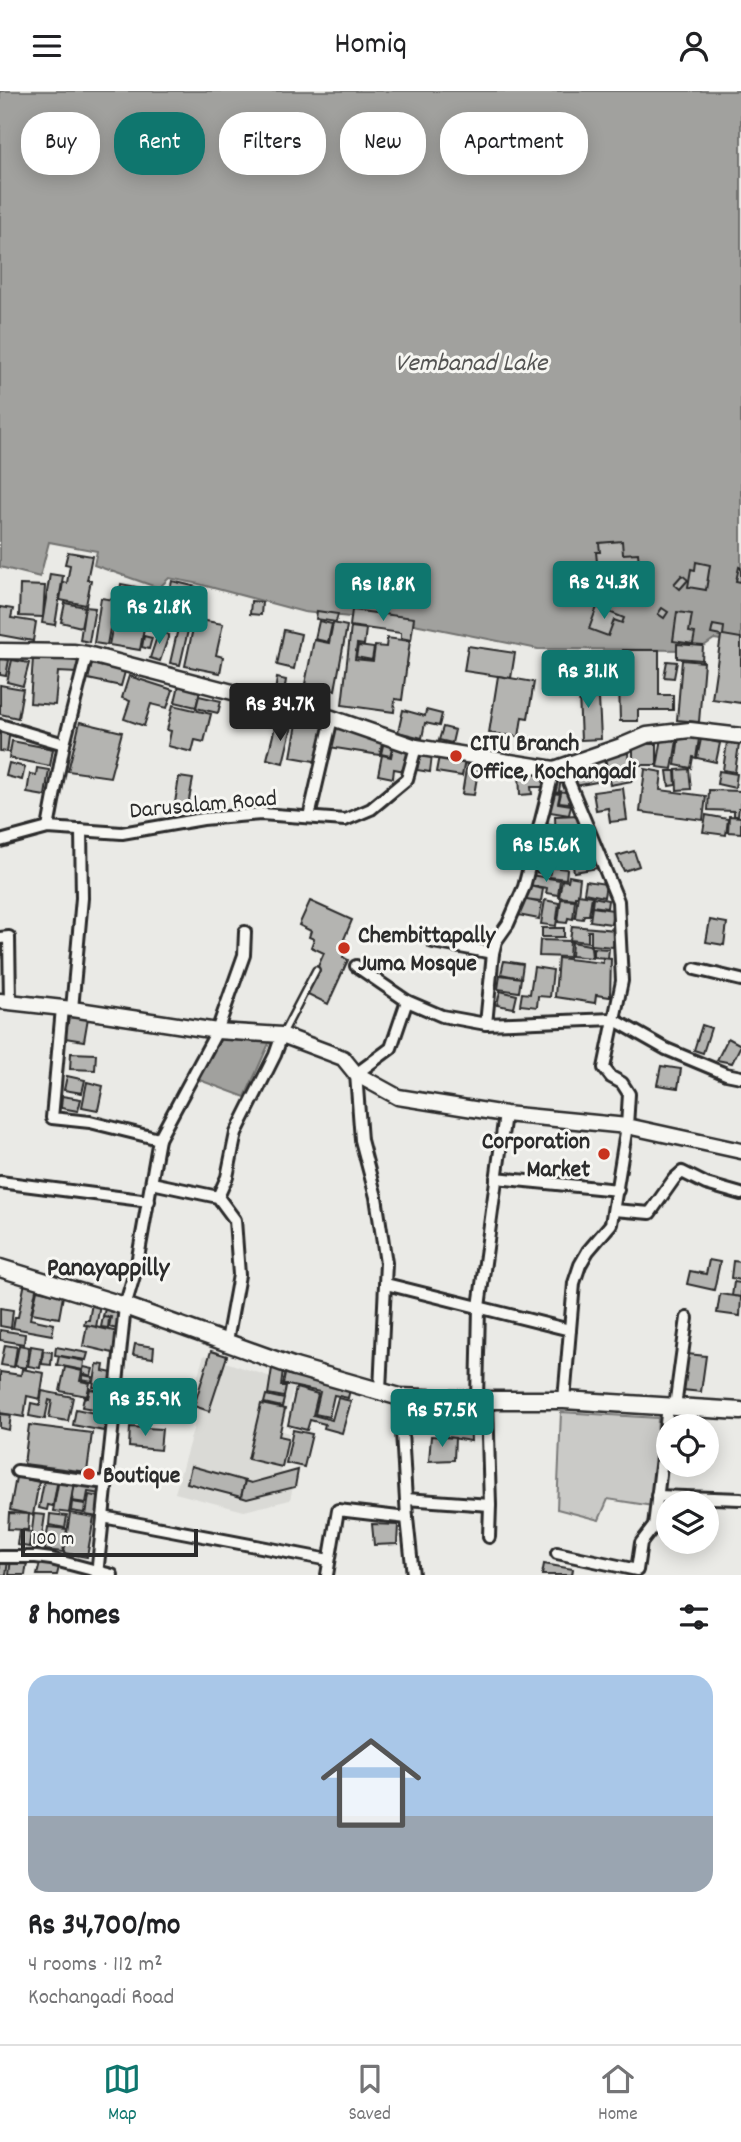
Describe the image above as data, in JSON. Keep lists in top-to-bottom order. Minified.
{"streets":{"street":["Darusalam Road"]},"districts":["Panayappilly"],"water":["Vembanad Lake"],"places":["CITU Branch Office, Kochangadi","Chembittapally Juma Mosque","Corporation Market","Boutique"],"scale_bar":"100 m","page":{"header":"Homiq","chip":["Buy","Rent","Filters","New","Apartment"],"price":["Rs 24.3K","Rs 18.8K","Rs 21.8K","Rs 31.1K","Rs 34.7K","Rs 15.6K","Rs 35.9K","Rs 57.5K"],"scale":"100 m","heading":"8 homes","list":[{"name":"Rs 34,700/mo","note":"4 rooms · 112 m² · Kochangadi Road"}],"tabs":["Map","Saved","Home"]}}
